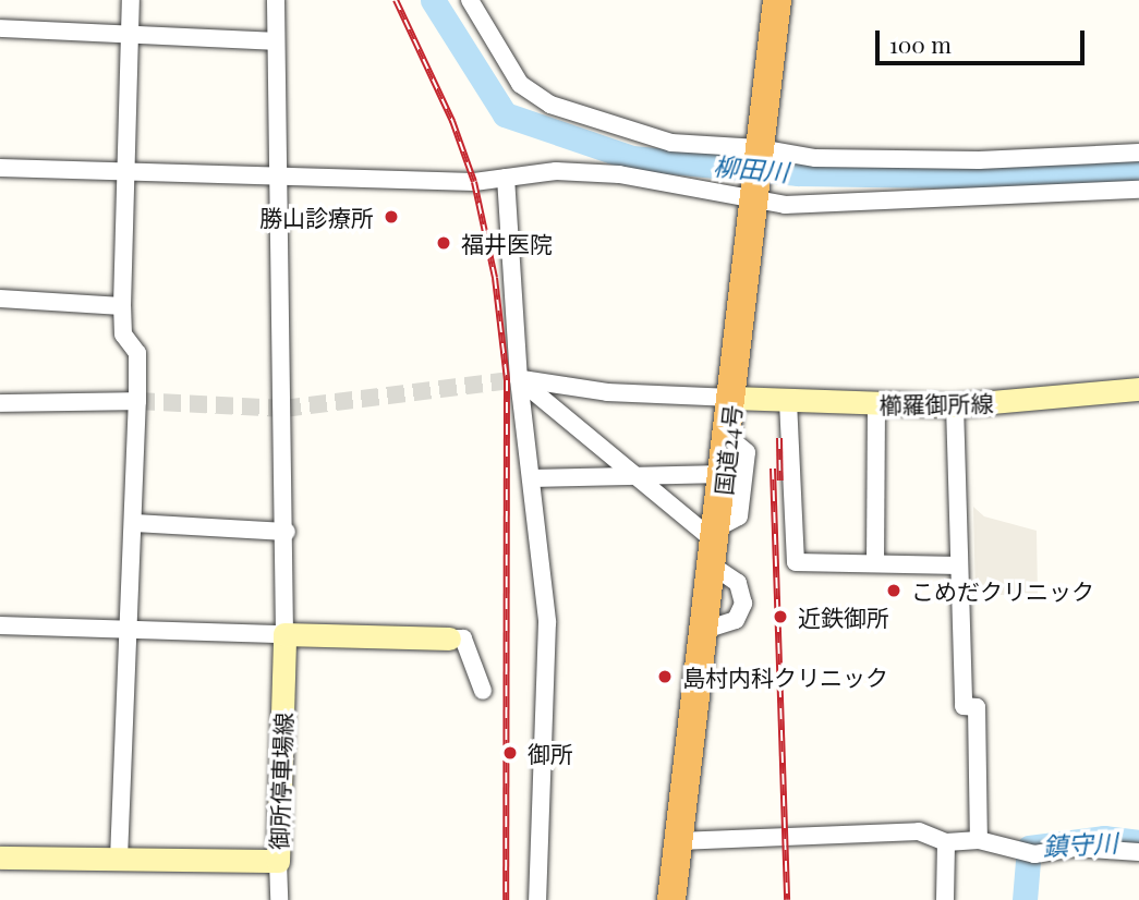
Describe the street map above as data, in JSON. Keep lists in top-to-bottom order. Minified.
{"streets":{"highway":["国道24号"],"main road":["櫛羅御所線","御所停車場線"]},"crossings":[["櫛羅御所線","国道24号"]],"water":["柳田川","鎮守川"],"places":["勝山診療所","福井医院","こめだクリニック","近鉄御所","島村内科クリニック","御所"],"scale_bar":"100 m"}
